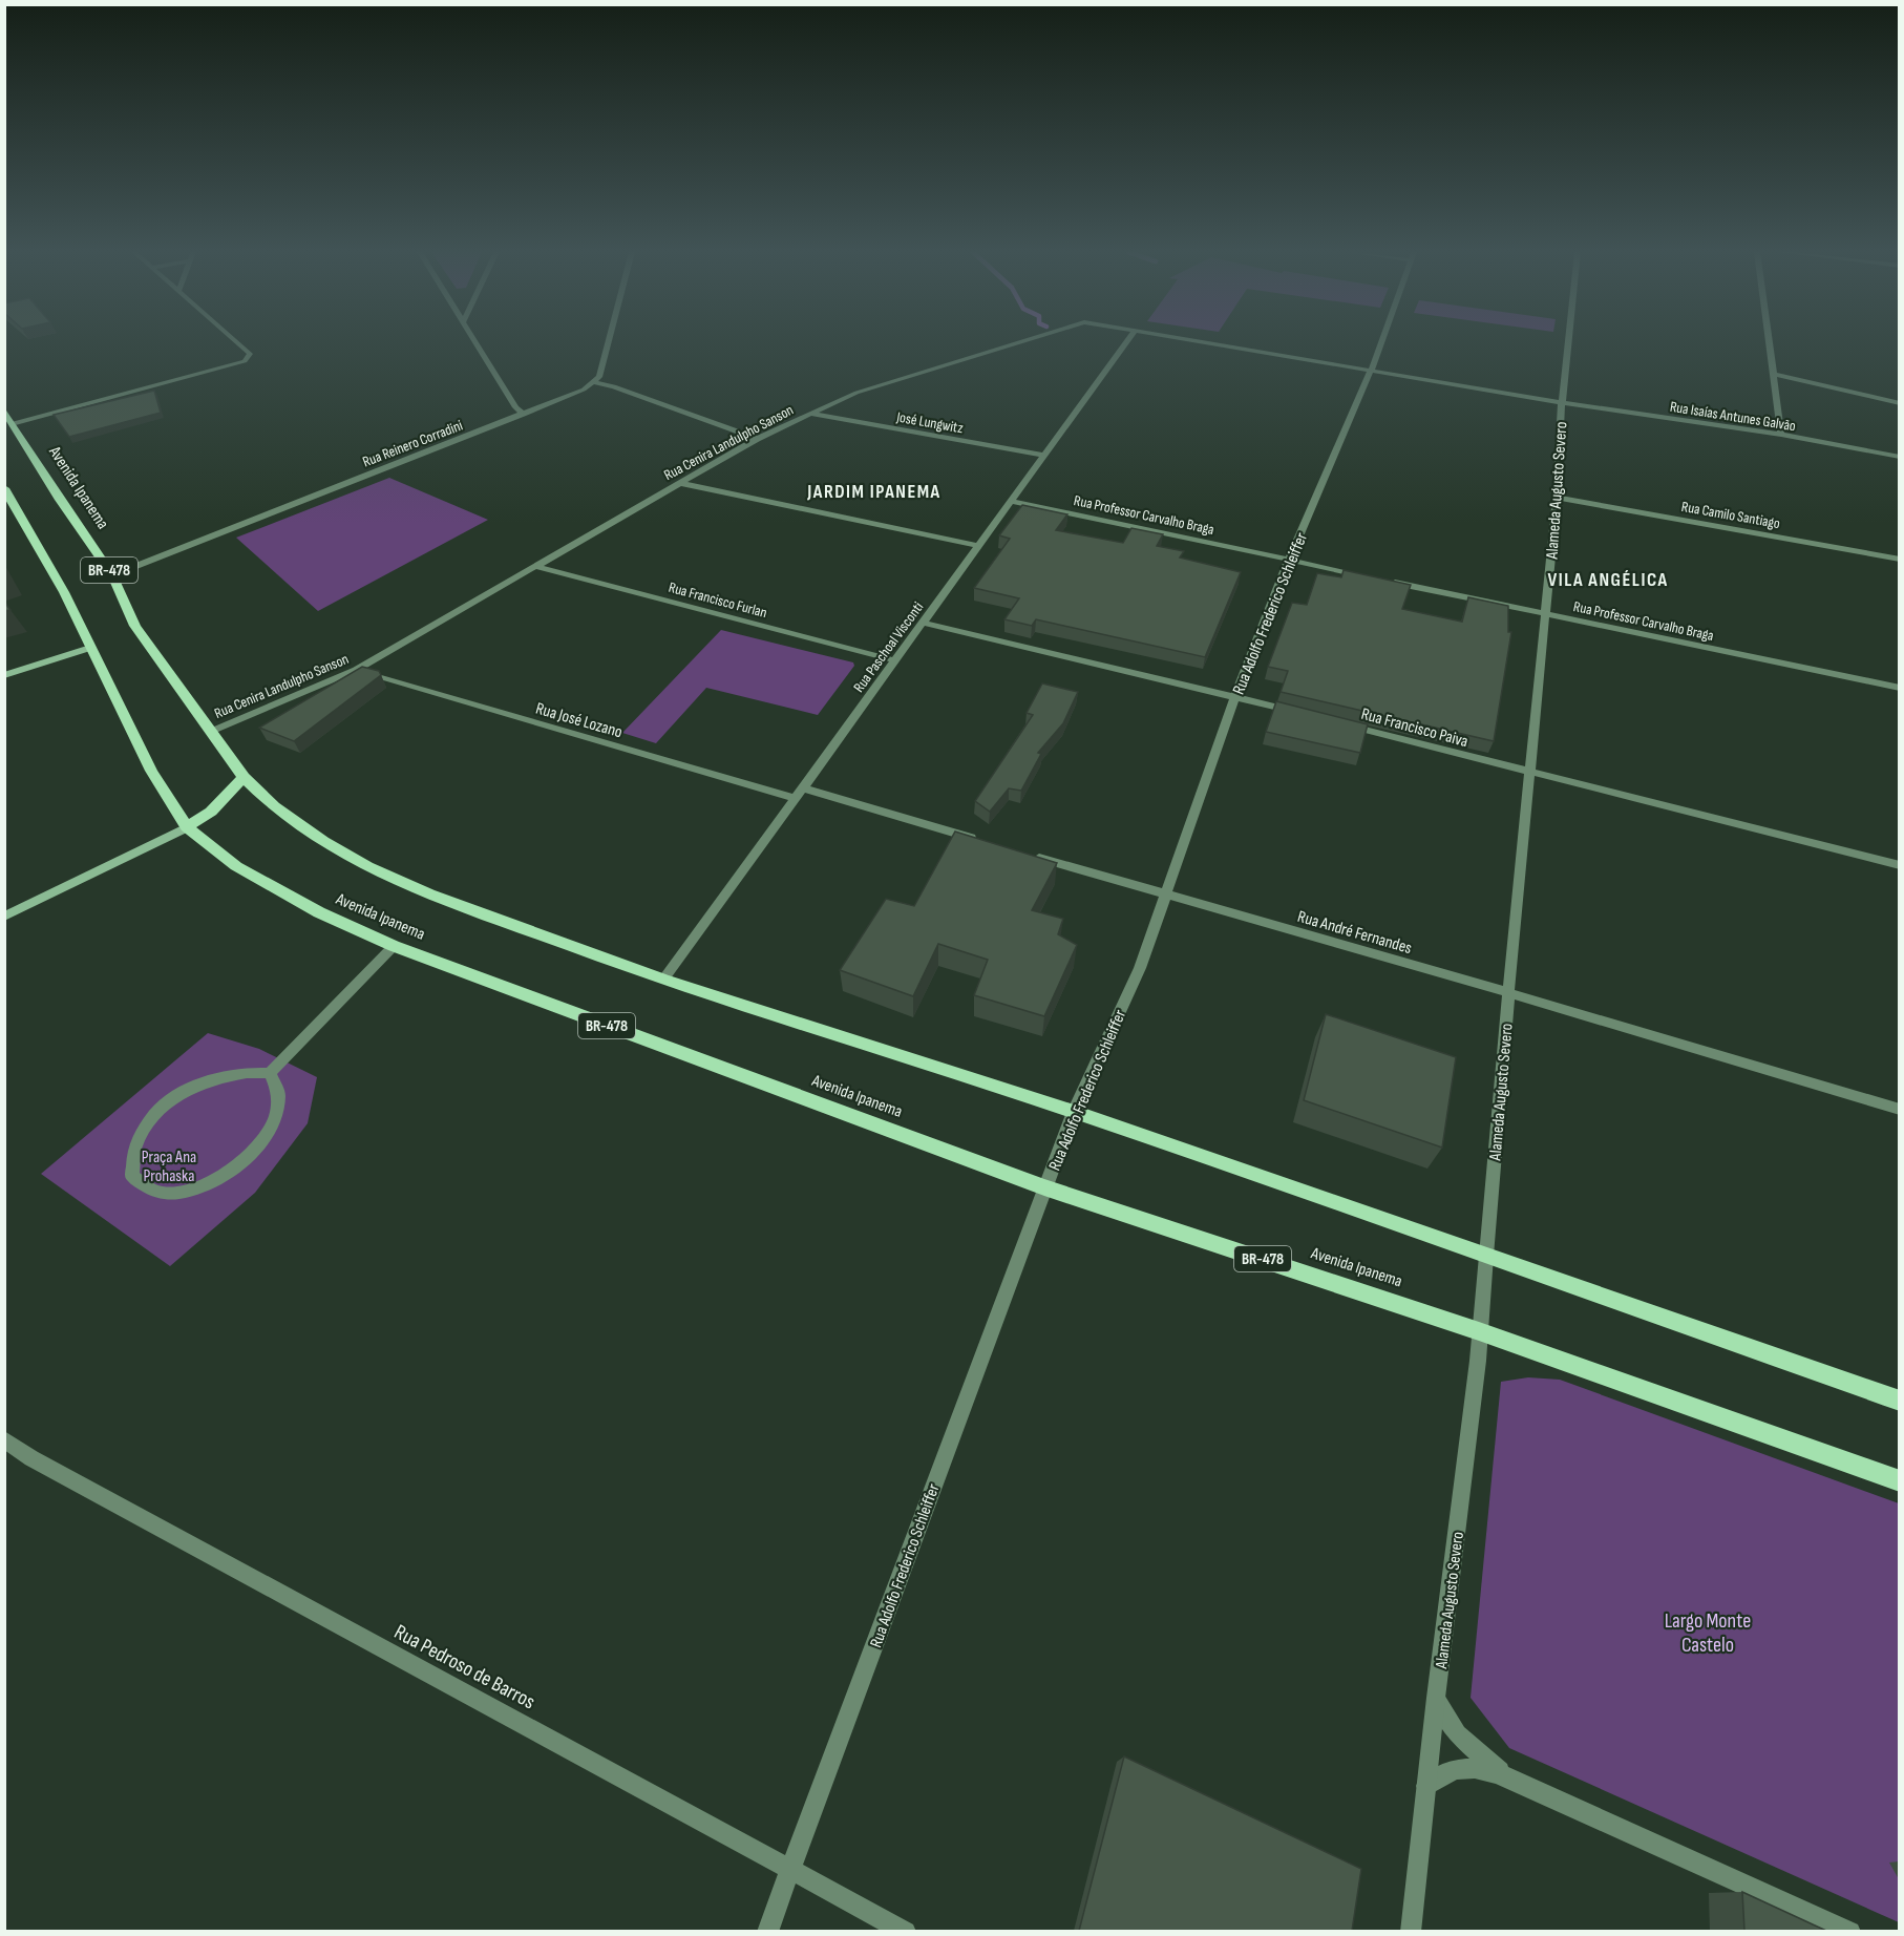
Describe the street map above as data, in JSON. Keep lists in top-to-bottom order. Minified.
{"streets":{"main road":["Avenida Ipanema","BR-478"],"street":["Rua Isaías Antunes Galvão","José Lungwitz","Rua Cenira Landulpho Sanson","Rua Reinero Corradini","Alameda Augusto Severo","Rua Professor Carvalho Braga","Rua Camilo Santiago","Rua Francisco Furlan","Rua Adolfo Frederico Schleiffer","Rua Paschoal Visconti","Rua José Lozano","Rua Francisco Paiva","Rua André Fernandes","Rua Pedroso de Barros"]},"crossings":[["Rua Isaías Antunes Galvão","Rua Cenira Landulpho Sanson"],["Rua Isaías Antunes Galvão","Alameda Augusto Severo"],["José Lungwitz","Rua Cenira Landulpho Sanson"],["José Lungwitz","Rua Paschoal Visconti"],["Rua Cenira Landulpho Sanson","Avenida Ipanema"],["Rua Cenira Landulpho Sanson","Alameda Augusto Severo"],["Rua Cenira Landulpho Sanson","Rua Francisco Furlan"],["Rua Cenira Landulpho Sanson","Rua Adolfo Frederico Schleiffer"],["Rua Cenira Landulpho Sanson","Rua José Lozano"],["Rua Reinero Corradini","Avenida Ipanema"],["Avenida Ipanema","Alameda Augusto Severo"],["Avenida Ipanema","Rua Adolfo Frederico Schleiffer"],["Avenida Ipanema","Rua Paschoal Visconti"],["Alameda Augusto Severo","Rua Professor Carvalho Braga"],["Alameda Augusto Severo","Rua Camilo Santiago"],["Alameda Augusto Severo","Rua Francisco Paiva"],["Alameda Augusto Severo","Rua André Fernandes"],["Rua Professor Carvalho Braga","Rua Adolfo Frederico Schleiffer"],["Rua Professor Carvalho Braga","Rua Paschoal Visconti"],["Rua Francisco Furlan","Rua Paschoal Visconti"],["Rua Adolfo Frederico Schleiffer","Rua André Fernandes"],["Rua Adolfo Frederico Schleiffer","Rua Pedroso de Barros"],["Rua Paschoal Visconti","Rua José Lozano"]],"districts":["JARDIM IPANEMA","VILA ANGÉLICA"],"parks":["Praça Ana Prohaska","Largo Monte Castelo"]}
